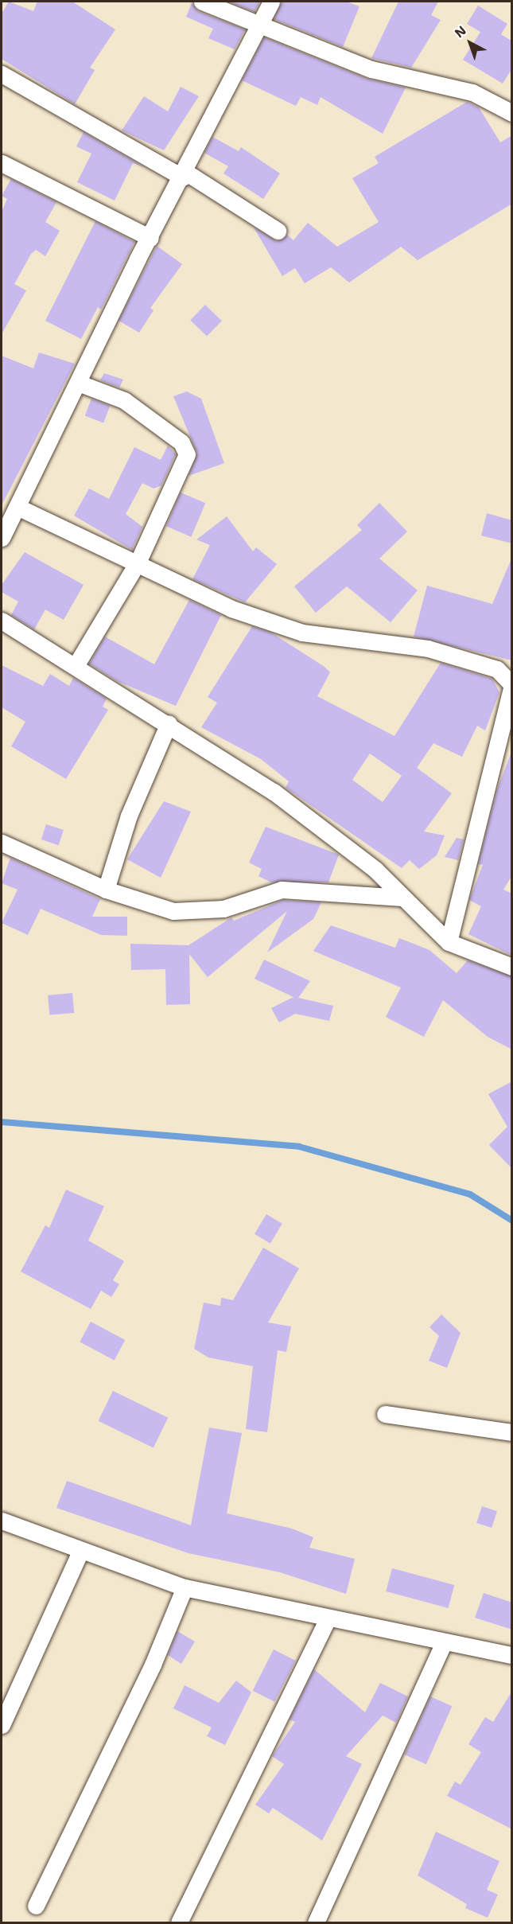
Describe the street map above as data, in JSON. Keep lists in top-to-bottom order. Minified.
{"north":"top left"}
